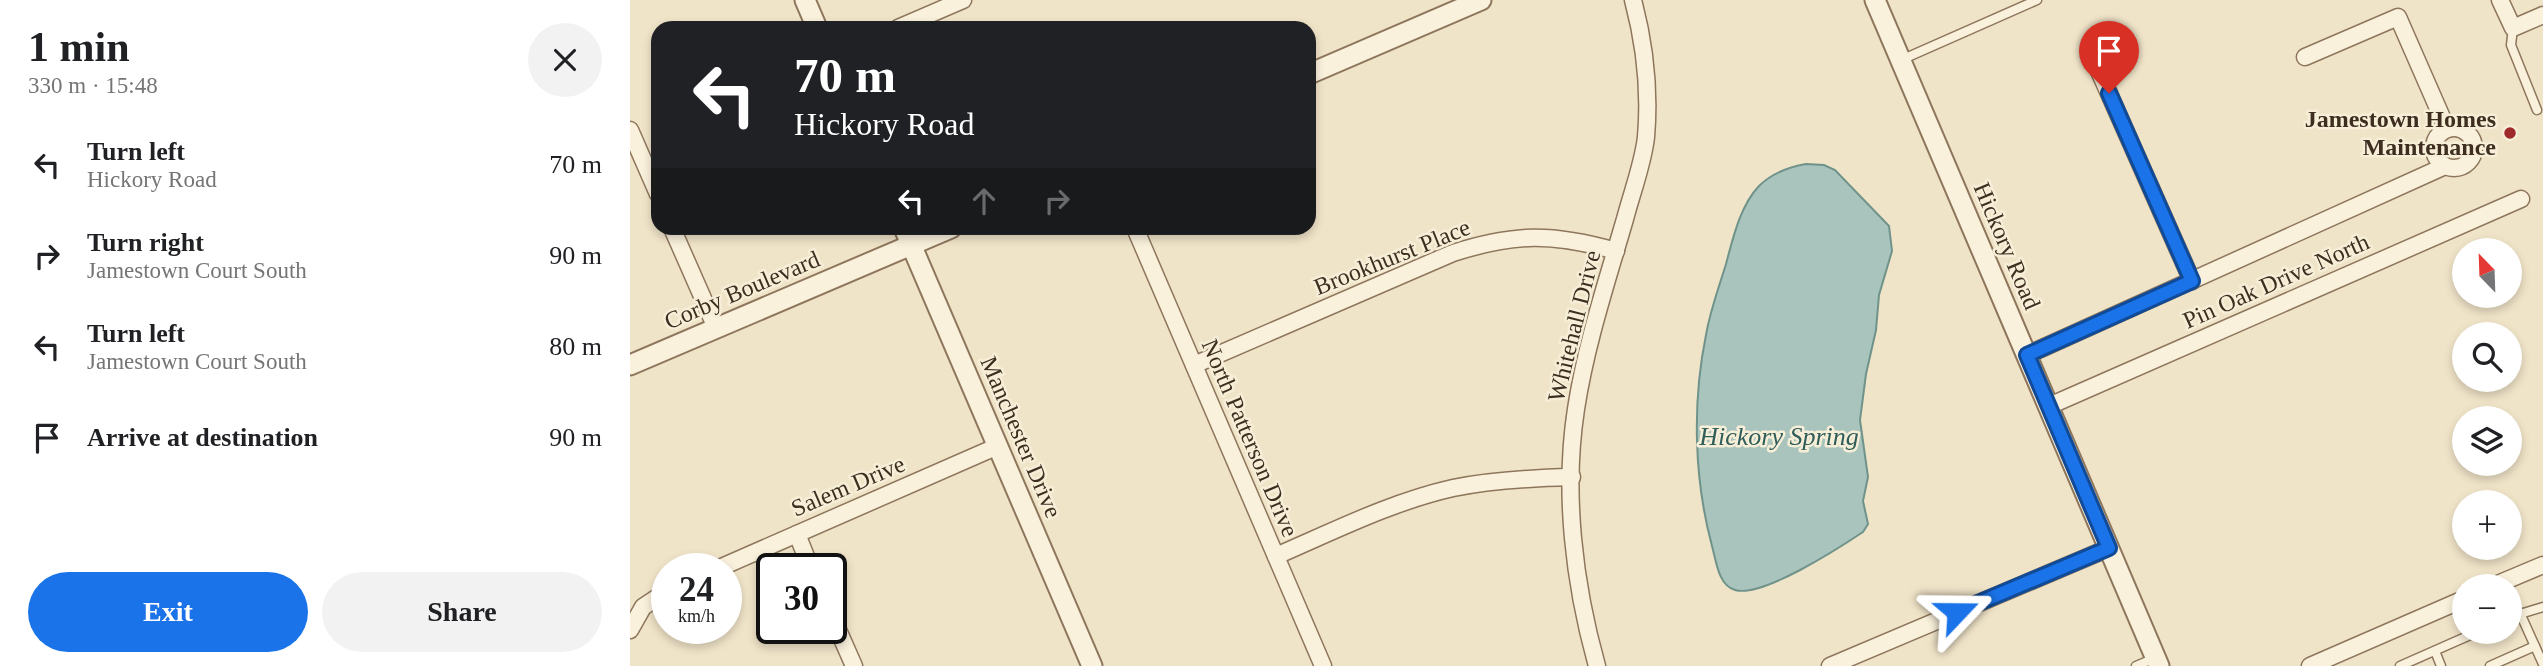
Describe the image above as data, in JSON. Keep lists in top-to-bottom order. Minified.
{"streets":{"street":["Hickory Road","Brookhurst Place","Pin Oak Drive North","Corby Boulevard","Whitehall Drive","Manchester Drive","North Patterson Drive","Salem Drive"]},"crossings":[["Hickory Road","Pin Oak Drive North"],["Brookhurst Place","Whitehall Drive"],["Brookhurst Place","North Patterson Drive"],["Corby Boulevard","Manchester Drive"],["Manchester Drive","Salem Drive"]],"water":["Hickory Spring"],"places":["Jamestown Homes Maintenance"],"north":"top left","page":{"heading":["1 min","330 m · 15:48"],"turn":["70 m","Hickory Road"],"list":[{"name":"Turn left","note":"Hickory Road","value":"70 m"},{"name":"Turn right","note":"Jamestown Court South","value":"90 m"},{"name":"Turn left","note":"Jamestown Court South","value":"80 m"},{"name":"Arrive at destination","value":"90 m"}],"map_buttons":["+","−"],"speed":"24 km/h","limit":"30","buttons":["Exit","Share"]}}
